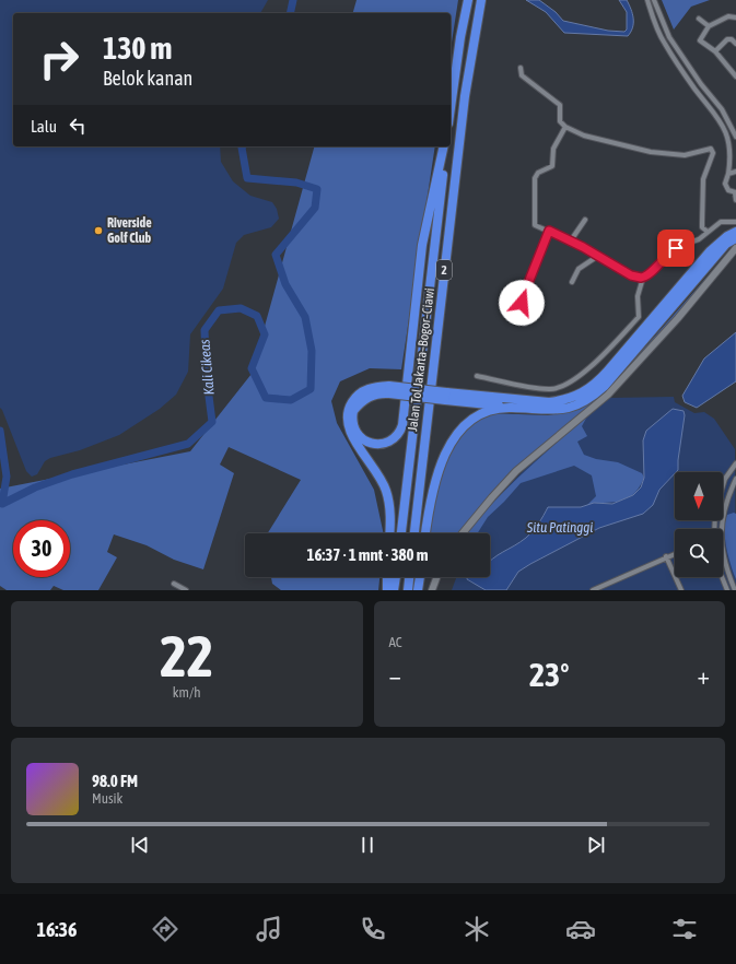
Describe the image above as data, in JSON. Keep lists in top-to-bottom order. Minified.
{"streets":{"highway":["2","Jalan Tol Jakarta–Bogor–Ciawi"]},"water":["Kali Cikeas","Situ Patinggi"],"places":["Riverside Golf Club"],"north":"bottom","page":{"turn":["130 m","Belok kanan"],"then":"Lalu","limit":"30","trip":"16:37 · 1 mnt · 380 m","tile":[["22","km/h"],"AC"],"heat":["−","23°","+"],"song":["98.0 FM","Musik"],"tabs":"16:36"}}
